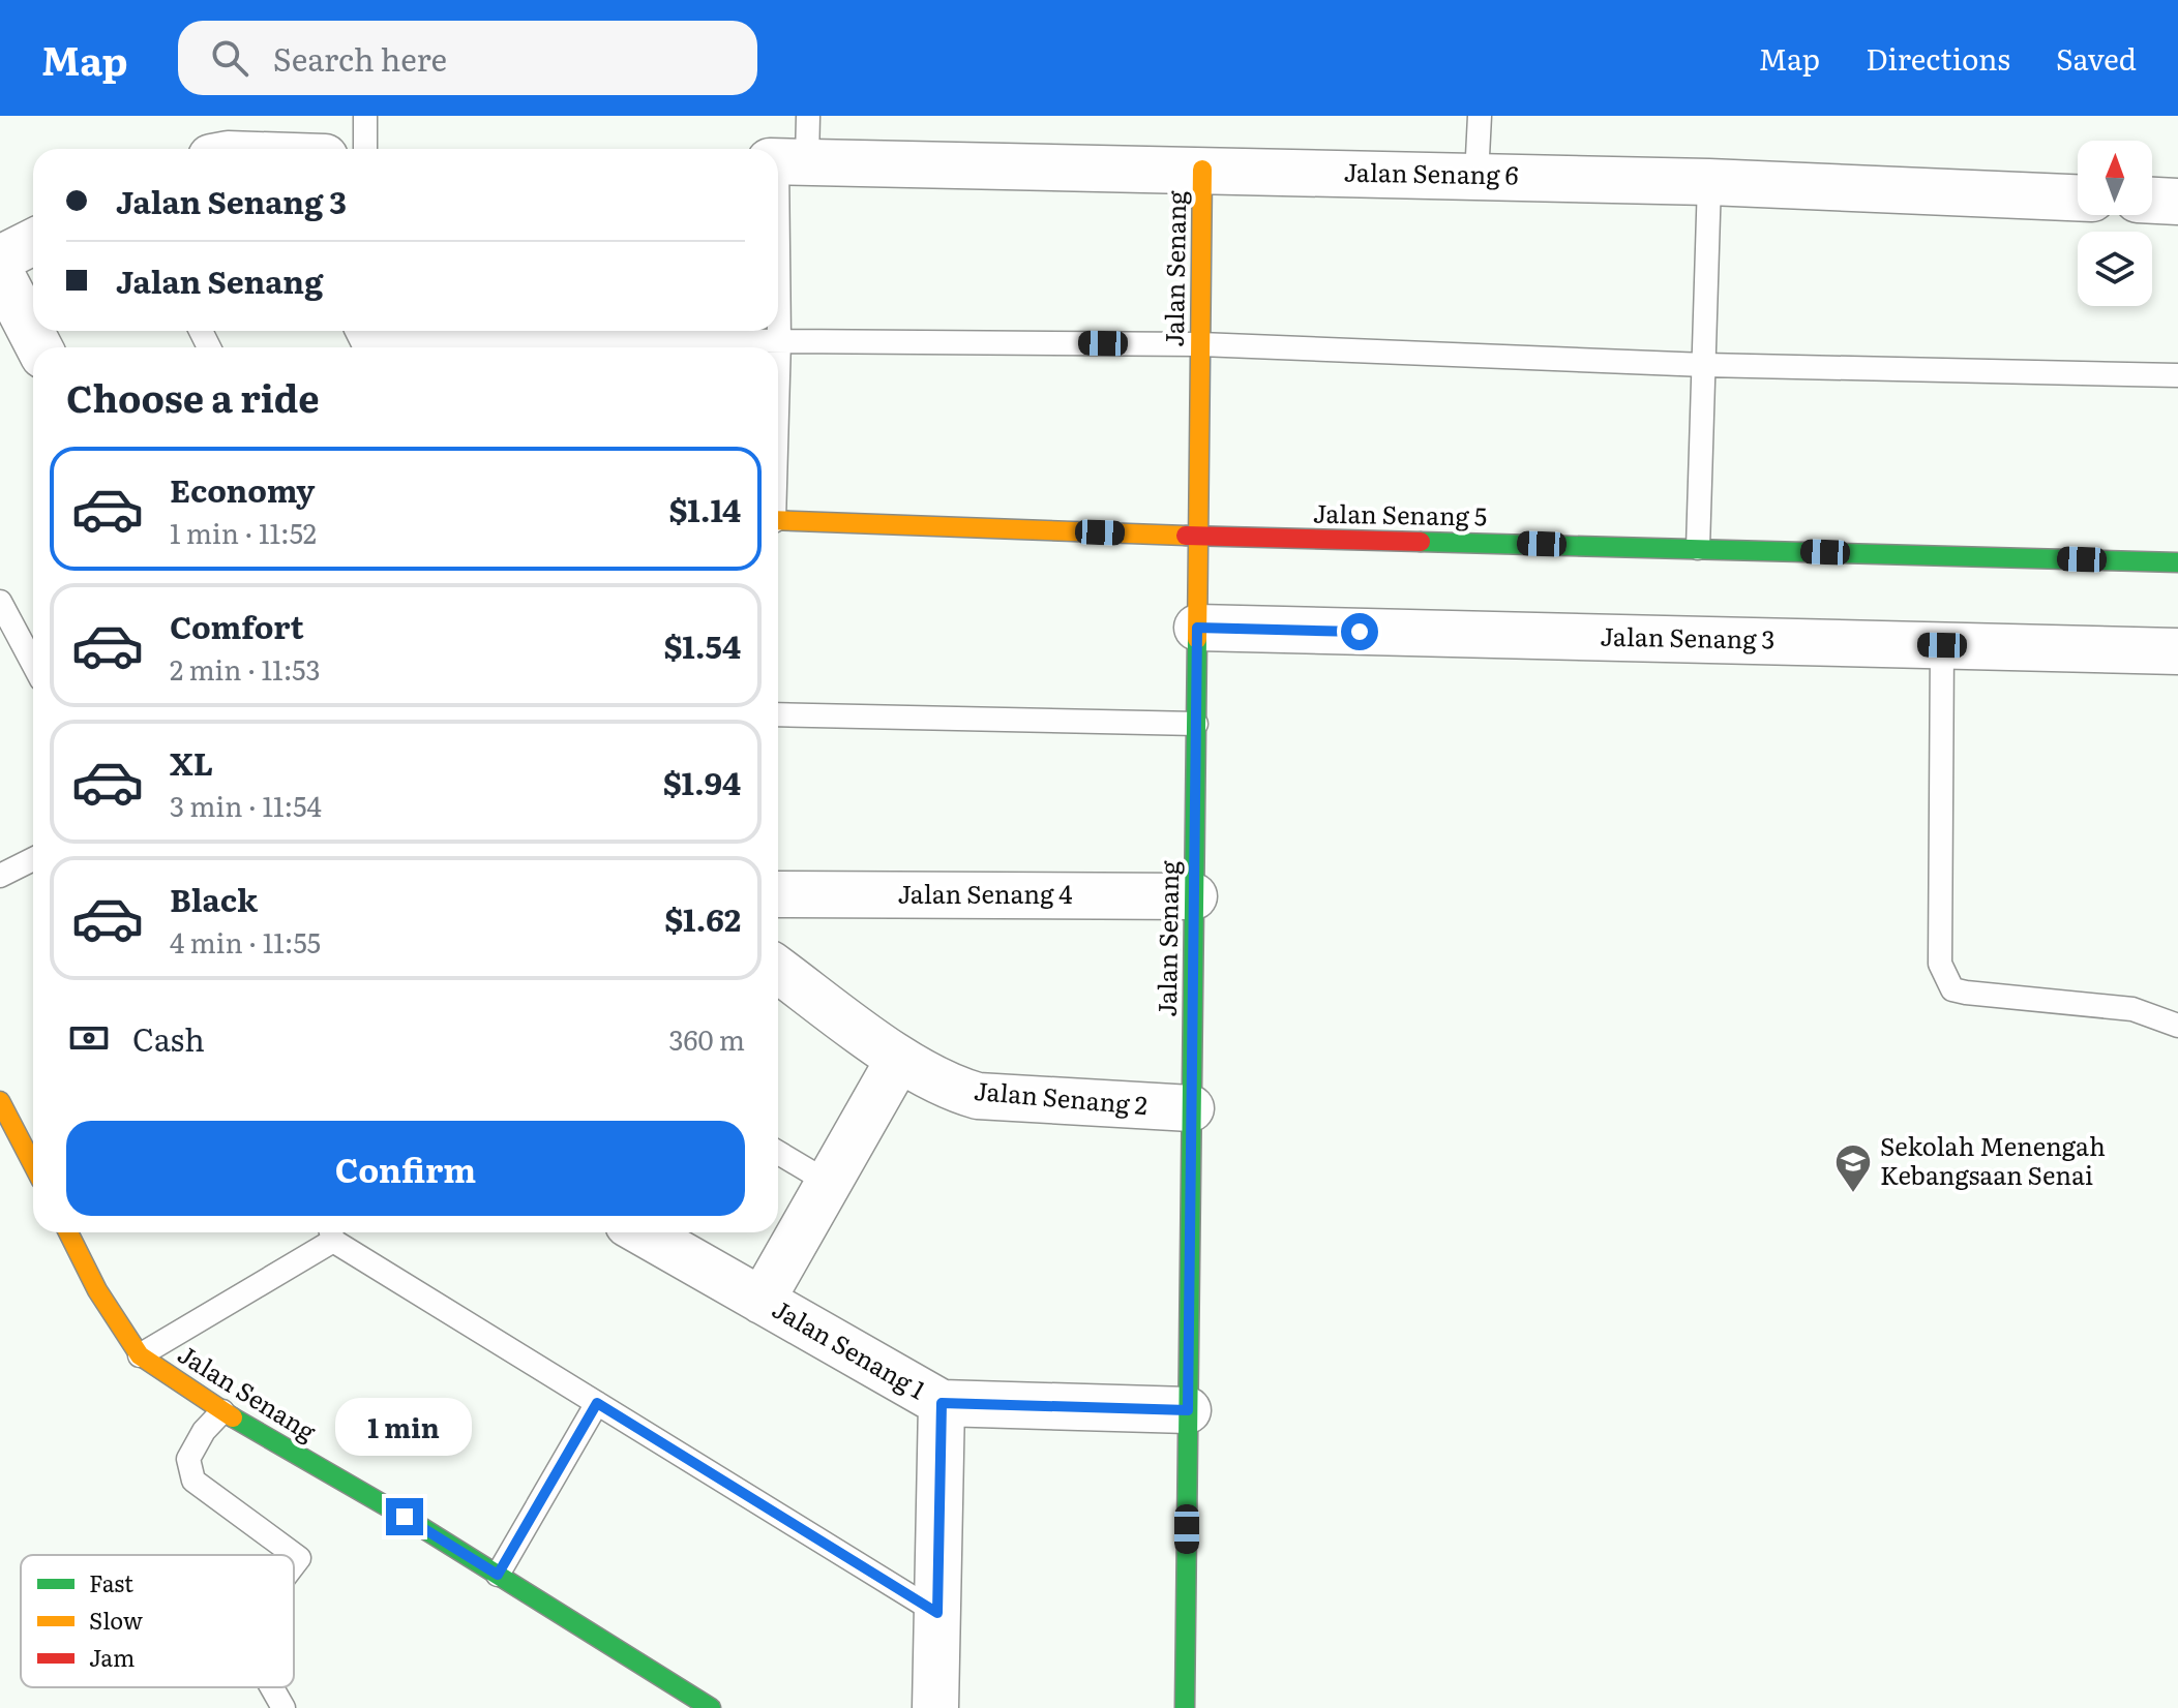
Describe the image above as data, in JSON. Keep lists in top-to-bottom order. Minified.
{"streets":{"street":["Jalan Senang 6","Jalan Senang","Jalan Senang 5","Jalan Senang 3","Jalan Senang 4","Jalan Senang 2","Jalan Senang 1"]},"crossings":[["Jalan Senang 6","Jalan Senang"],["Jalan Senang","Jalan Senang 5"],["Jalan Senang","Jalan Senang 3"],["Jalan Senang","Jalan Senang 4"],["Jalan Senang","Jalan Senang 2"],["Jalan Senang","Jalan Senang 1"]],"places":{"school or university":["Sekolah Menengah Kebangsaan Senai"]},"legend":["Fast","Slow","Jam"],"north":"top","page":{"header":"Map","search":"Search here","nav":["Map","Directions","Saved"],"banner":["Jalan Senang 3","Jalan Senang"],"heading":"Choose a ride","list":[{"name":"Economy","note":"1 min · 11:52","value":"$1.14"},{"name":"Comfort","note":"2 min · 11:53","value":"$1.54"},{"name":"XL","note":"3 min · 11:54","value":"$1.94"},{"name":"Black","note":"4 min · 11:55","value":"$1.62"}],"pay":["Cash","360 m"],"buttons":"Confirm","bubble":"1 min"}}
